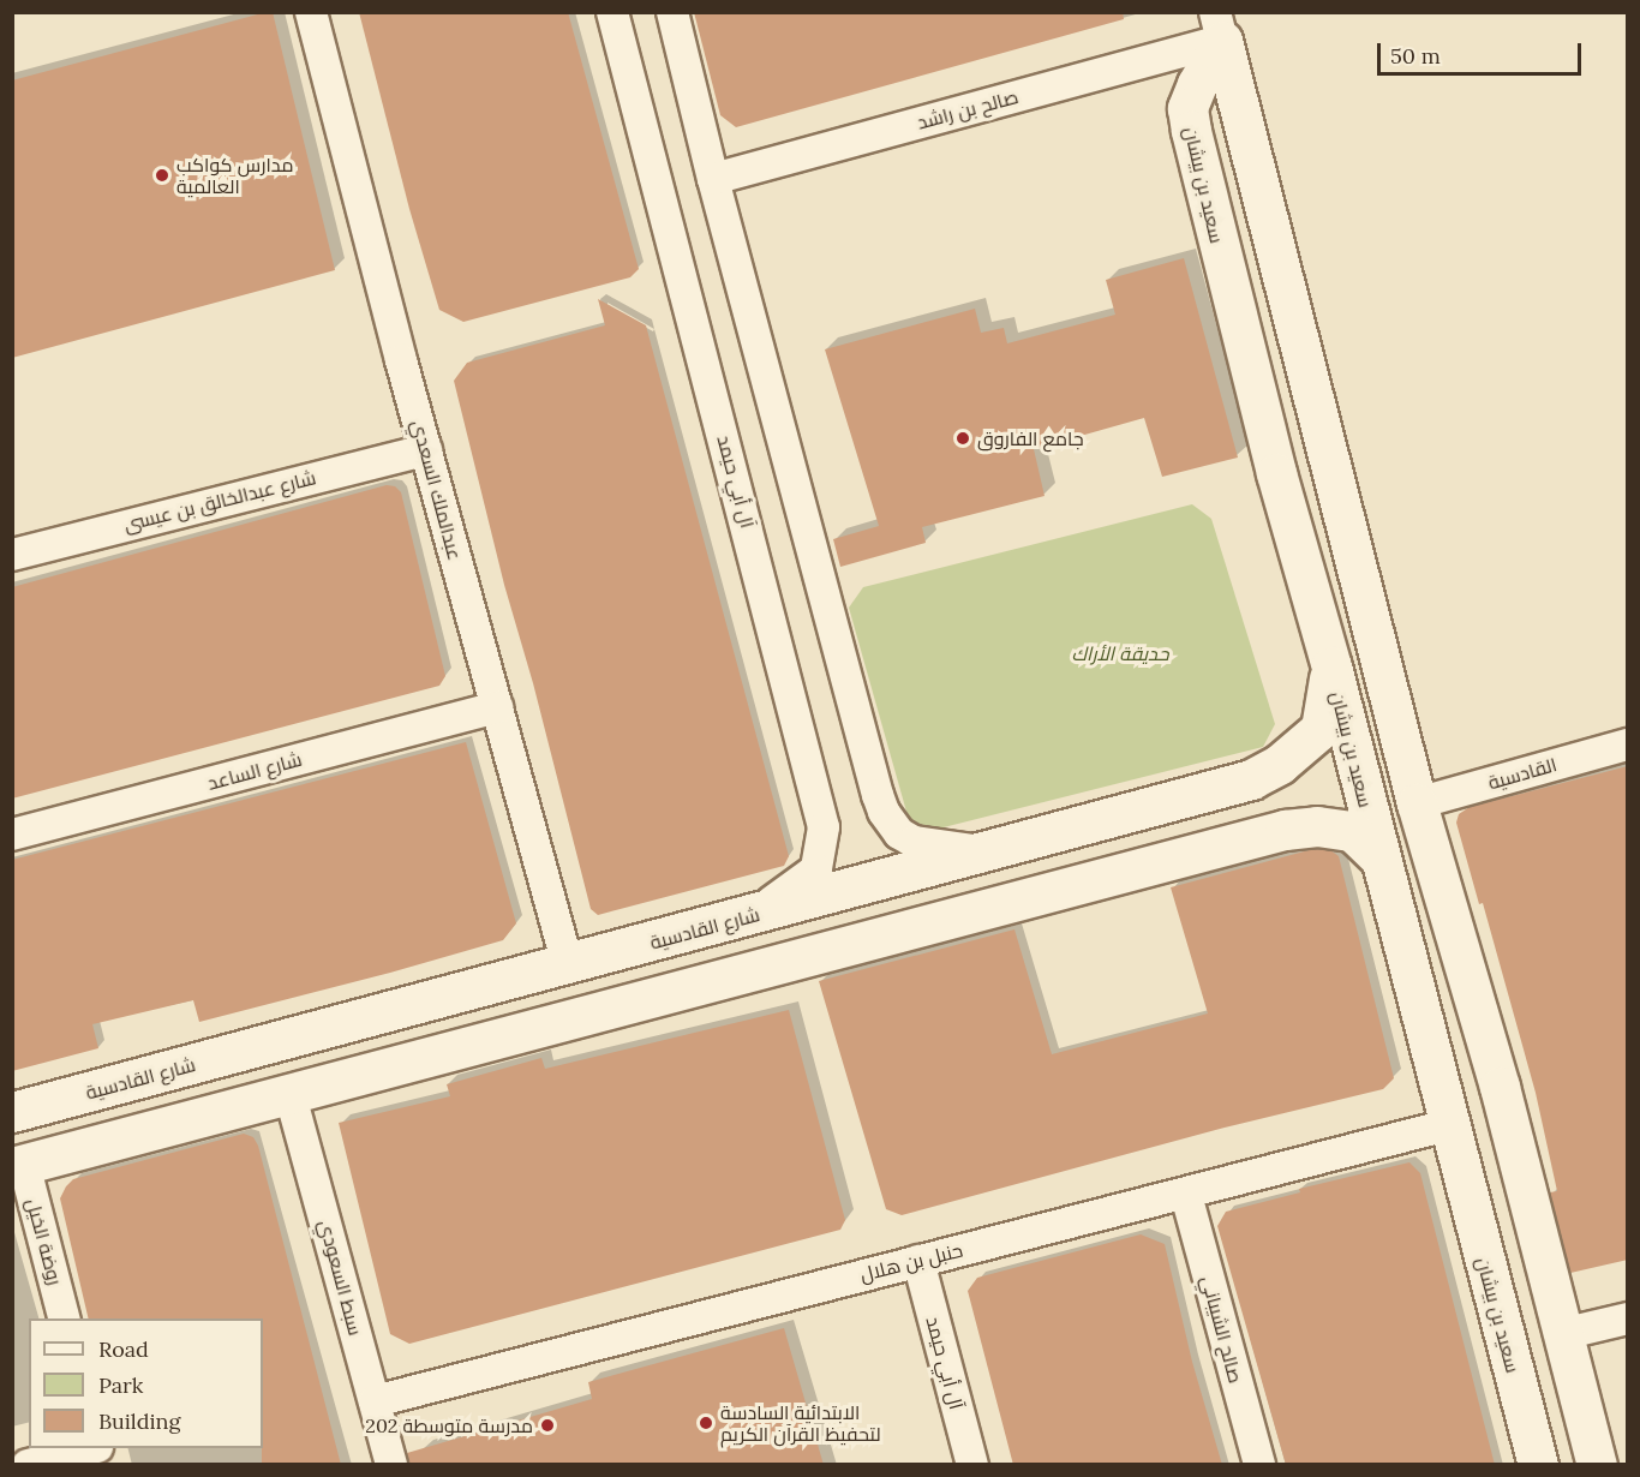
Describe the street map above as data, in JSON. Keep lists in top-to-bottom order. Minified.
{"streets":{"street":["صالح بن راشد","سعيد بن بيشان","آل أبي حيمد","عبدالملك السعدي","شارع عبدالخالق بن عيسى","شارع الساعد","القادسية","شارع القادسية","روضة الخيل","حنبل بن هلال","سبط السعودي","صالح الشيباني"]},"crossings":[["صالح بن راشد","سعيد بن بيشان"],["سعيد بن بيشان","شارع القادسية"],["سعيد بن بيشان","حنبل بن هلال"],["آل أبي حيمد","شارع القادسية"],["آل أبي حيمد","حنبل بن هلال"],["عبدالملك السعدي","شارع عبدالخالق بن عيسى"],["عبدالملك السعدي","شارع الساعد"],["عبدالملك السعدي","شارع القادسية"],["حنبل بن هلال","سبط السعودي"],["حنبل بن هلال","صالح الشيباني"]],"parks":["حديقة الأراك"],"places":["مدارس كواكب العالمية","جامع الفاروق","الابتدائية السادسة لتحفيظ القرآن الكريم","مدرسة متوسطة 202"],"legend":["Road","Park","Building"],"scale_bar":"50 m"}
